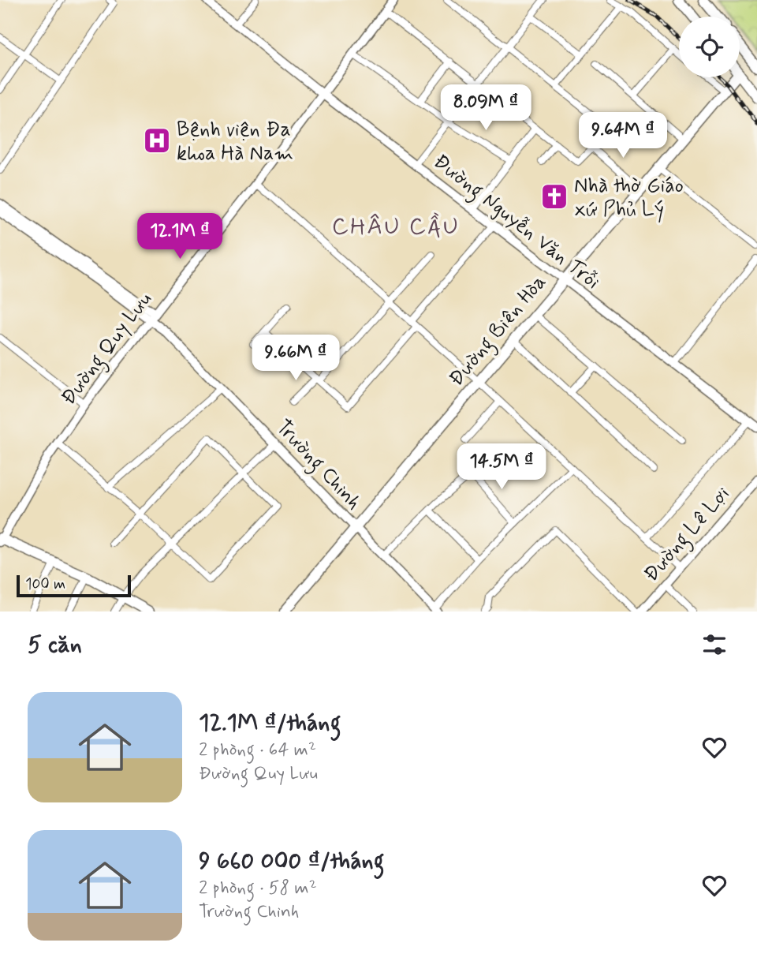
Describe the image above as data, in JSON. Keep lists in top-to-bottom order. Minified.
{"streets":{"main road":["Đường Biên Hòa"],"street":["Đường Nguyễn Văn Trỗi","Đường Quy Lưu","Trường Chinh","Đường Lê Lợi"]},"crossings":[["Đường Nguyễn Văn Trỗi","Đường Biên Hòa"],["Đường Nguyễn Văn Trỗi","Đường Quy Lưu"],["Đường Biên Hòa","Trường Chinh"],["Đường Quy Lưu","Trường Chinh"]],"districts":["CHÂU CẦU"],"places":{"hospital":["Bệnh viện Đa khoa Hà Nam"],"church":["Nhà thờ Giáo xứ Phủ Lý"]},"scale_bar":"100 m","page":{"price":["8.09M ₫","9.64M ₫","12.1M ₫","9.66M ₫","14.5M ₫"],"scale":"100 m","heading":"5 căn","list":[{"name":"12.1M ₫/tháng","note":"2 phòng · 64 m² · Đường Quy Lưu"},{"name":"9 660 000 ₫/tháng","note":"2 phòng · 58 m² · Trường Chinh"}]}}
